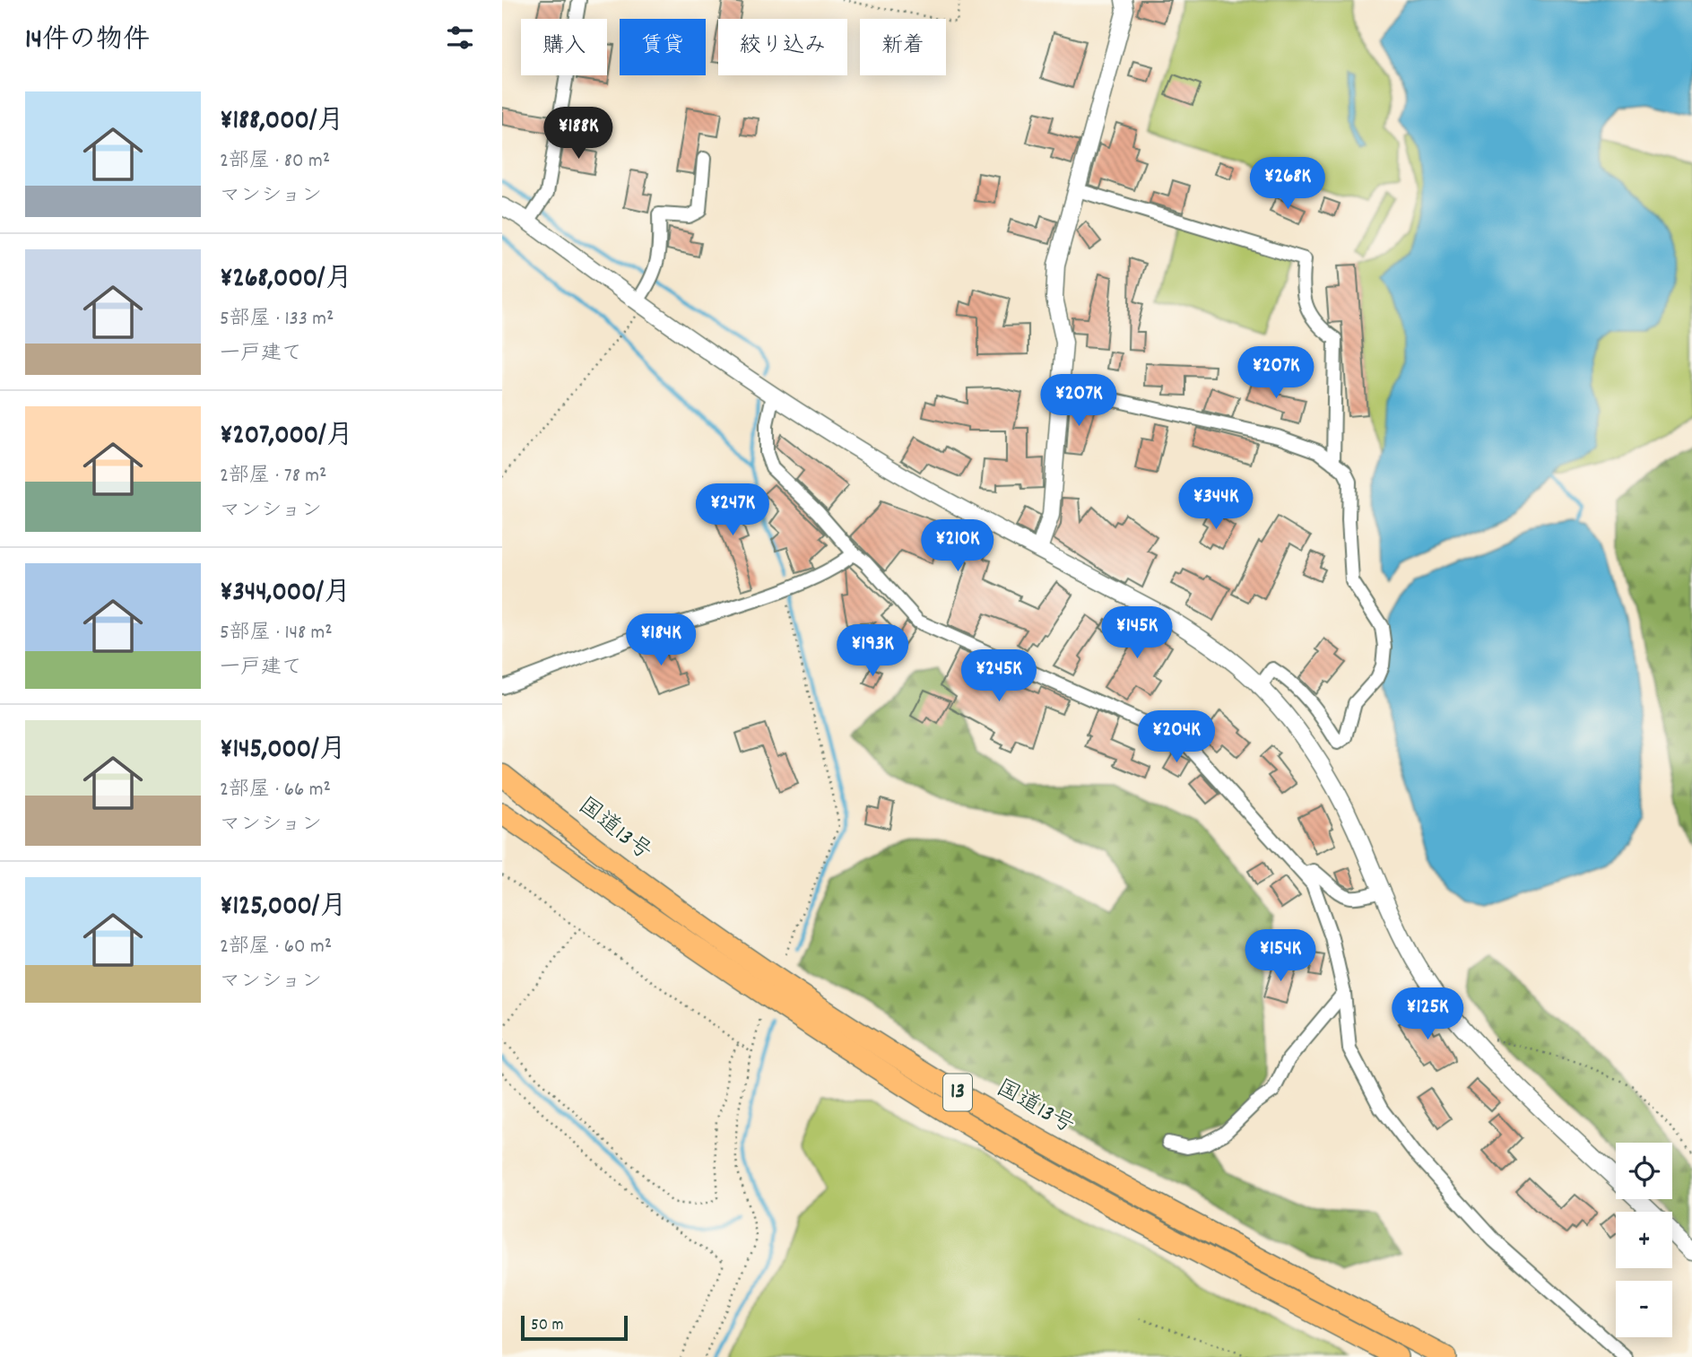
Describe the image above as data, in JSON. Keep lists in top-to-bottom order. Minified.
{"streets":{"highway":["国道13号","13"]},"crossings":[["国道13号","13"]],"scale_bar":"50 m","page":{"heading":"14件の物件","chip":["購入","賃貸","絞り込み","新着"],"list":[{"name":"¥188,000/月","note":"2部屋 · 80 m² · マンション"},{"name":"¥268,000/月","note":"5部屋 · 133 m² · 一戸建て"},{"name":"¥207,000/月","note":"2部屋 · 78 m² · マンション"},{"name":"¥344,000/月","note":"5部屋 · 148 m² · 一戸建て"},{"name":"¥145,000/月","note":"2部屋 · 66 m² · マンション"},{"name":"¥125,000/月","note":"2部屋 · 60 m² · マンション"}],"price":["¥188K","¥268K","¥207K","¥207K","¥344K","¥247K","¥210K","¥145K","¥184K","¥193K","¥245K","¥204K","¥154K","¥125K"],"map_buttons":["+","−"],"scale":"50 m"}}
